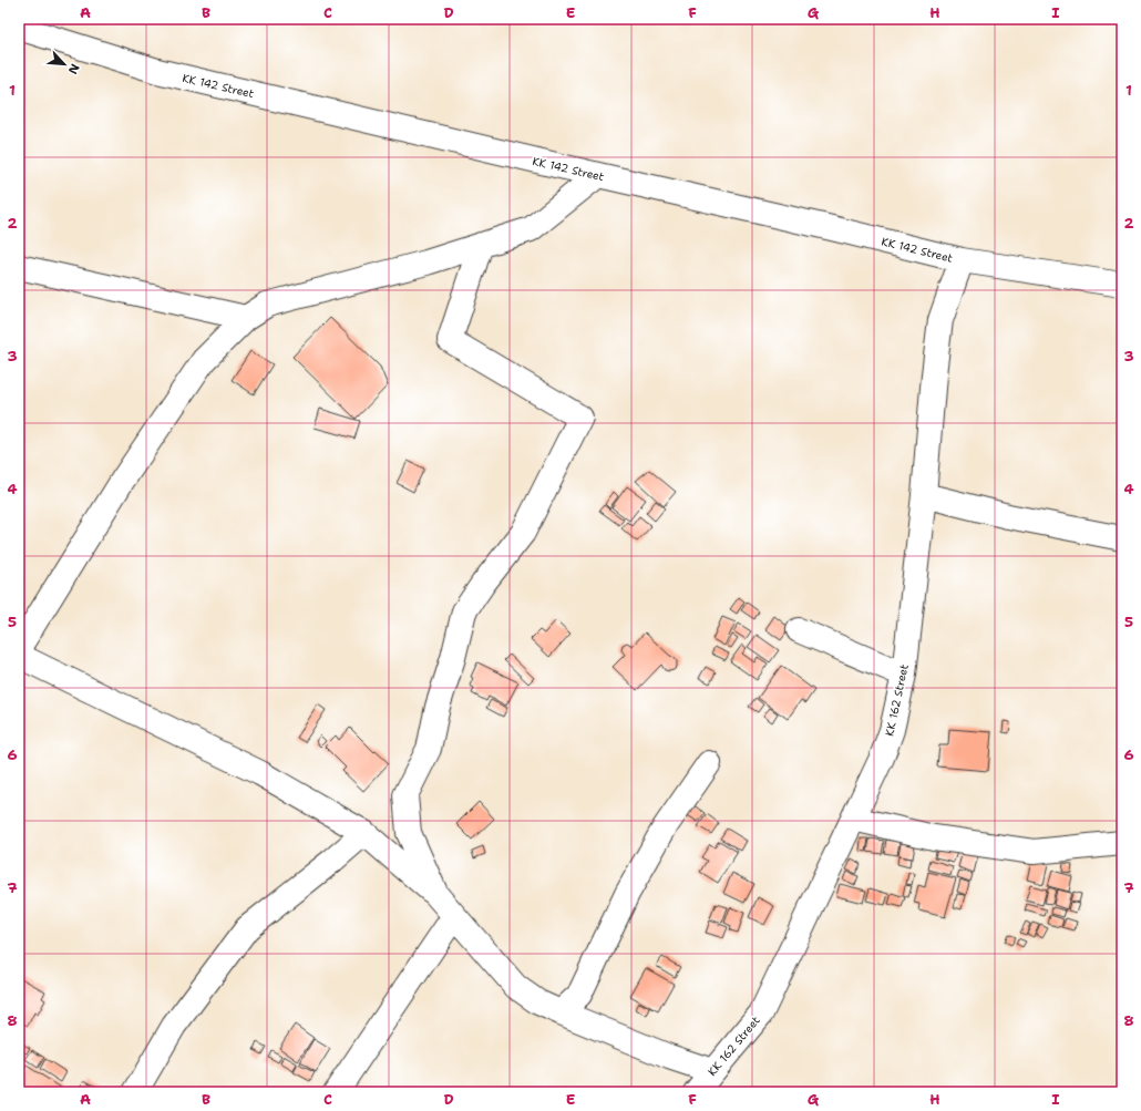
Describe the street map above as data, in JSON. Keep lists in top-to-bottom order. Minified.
{"streets":{"street":["KK 142 Street","KK 162 Street"]},"crossings":[["KK 142 Street","KK 162 Street"]],"north":"bottom right","grid":{"columns":["A","B","C","D","E","F","G","H","I"],"rows":["1","2","3","4","5","6","7","8"]}}
